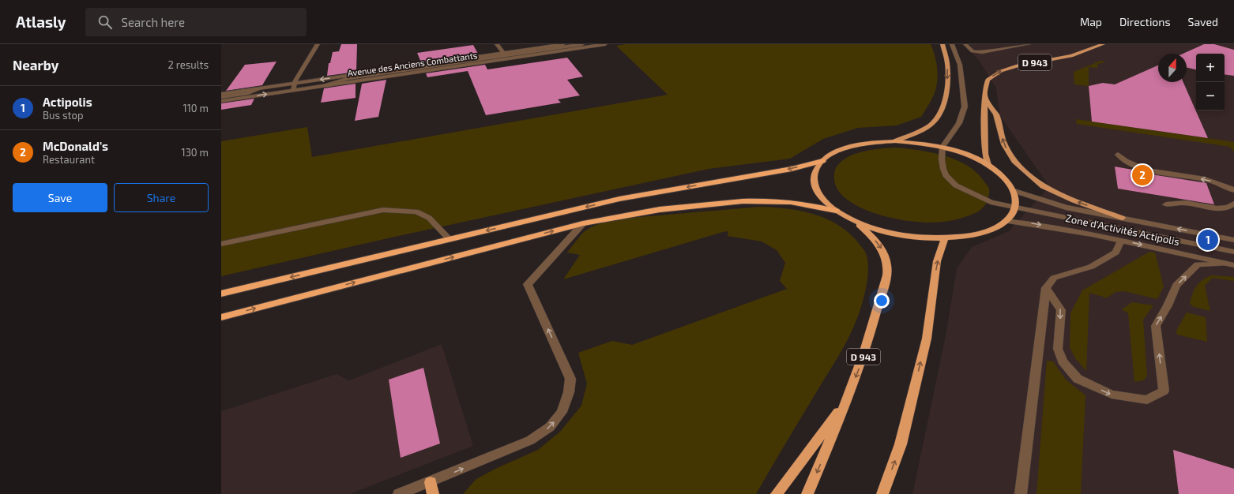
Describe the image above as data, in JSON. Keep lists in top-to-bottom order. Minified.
{"streets":{"highway":["D 943"],"street":["Avenue des Anciens Combattants","Zone d'Activités Actipolis"]},"north":"top","page":{"header":"Atlasly","search":"Search here","nav":["Map","Directions","Saved"],"heading":["Nearby","2 results"],"map_buttons":["+","−"],"list":[{"mark":"1","name":"Actipolis","note":"Bus stop","value":"110 m"},{"mark":"2","name":"McDonald's","note":"Restaurant","value":"130 m"}],"pins":["2","1"],"buttons":["Save","Share"]}}
